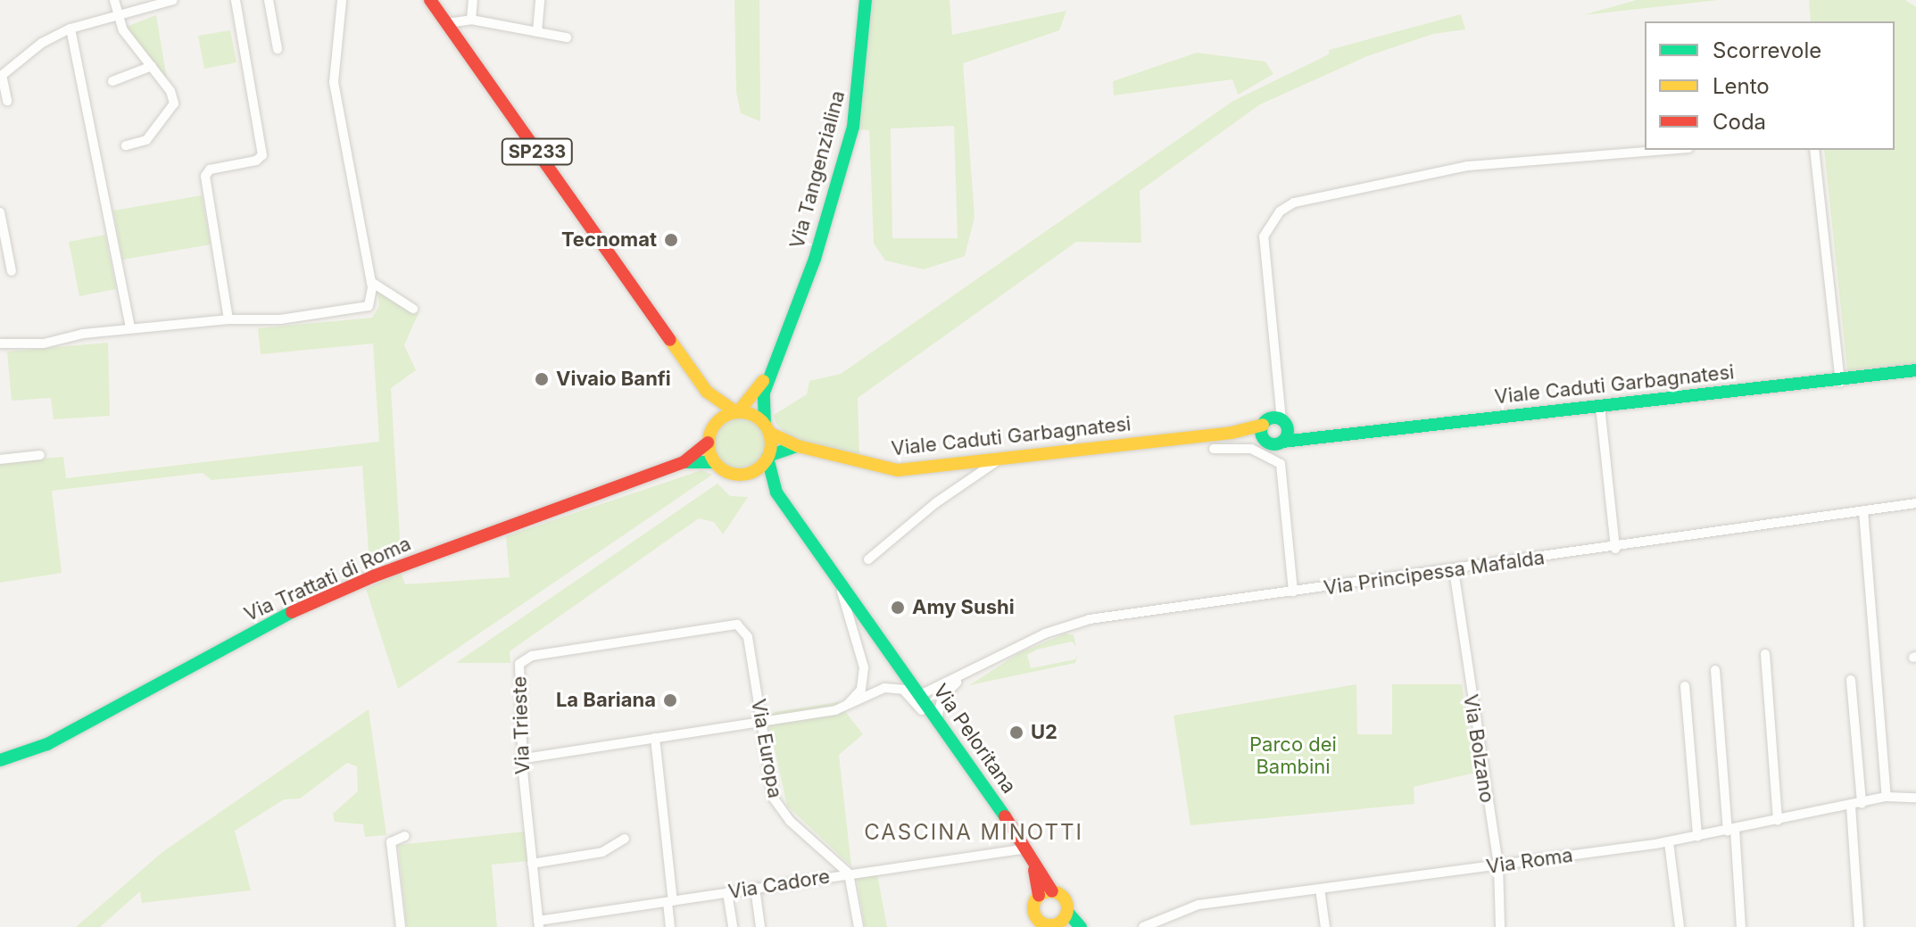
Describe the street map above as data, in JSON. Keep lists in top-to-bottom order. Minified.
{"streets":{"main road":["SP233","Via Tangenzialina","Viale Caduti Garbagnatesi","Via Trattati di Roma","Via Peloritana"],"street":["Via Principessa Mafalda","Via Trieste","Via Europa","Via Bolzano","Via Roma","Via Cadore"]},"crossings":[["Via Tangenzialina","Viale Caduti Garbagnatesi"],["Via Tangenzialina","Via Trattati di Roma"],["Via Tangenzialina","Via Peloritana"],["Viale Caduti Garbagnatesi","Via Trattati di Roma"],["Viale Caduti Garbagnatesi","Via Peloritana"],["Via Principessa Mafalda","Via Peloritana"],["Via Principessa Mafalda","Via Bolzano"],["Via Trattati di Roma","Via Peloritana"],["Via Trieste","Via Europa"],["Via Trieste","Via Cadore"],["Via Peloritana","Via Cadore"],["Via Europa","Via Cadore"],["Via Bolzano","Via Roma"]],"districts":["CASCINA MINOTTI"],"parks":["Parco dei Bambini"],"places":["Tecnomat","Vivaio Banfi","Amy Sushi","La Bariana","U2"],"legend":["Scorrevole","Lento","Coda"]}
